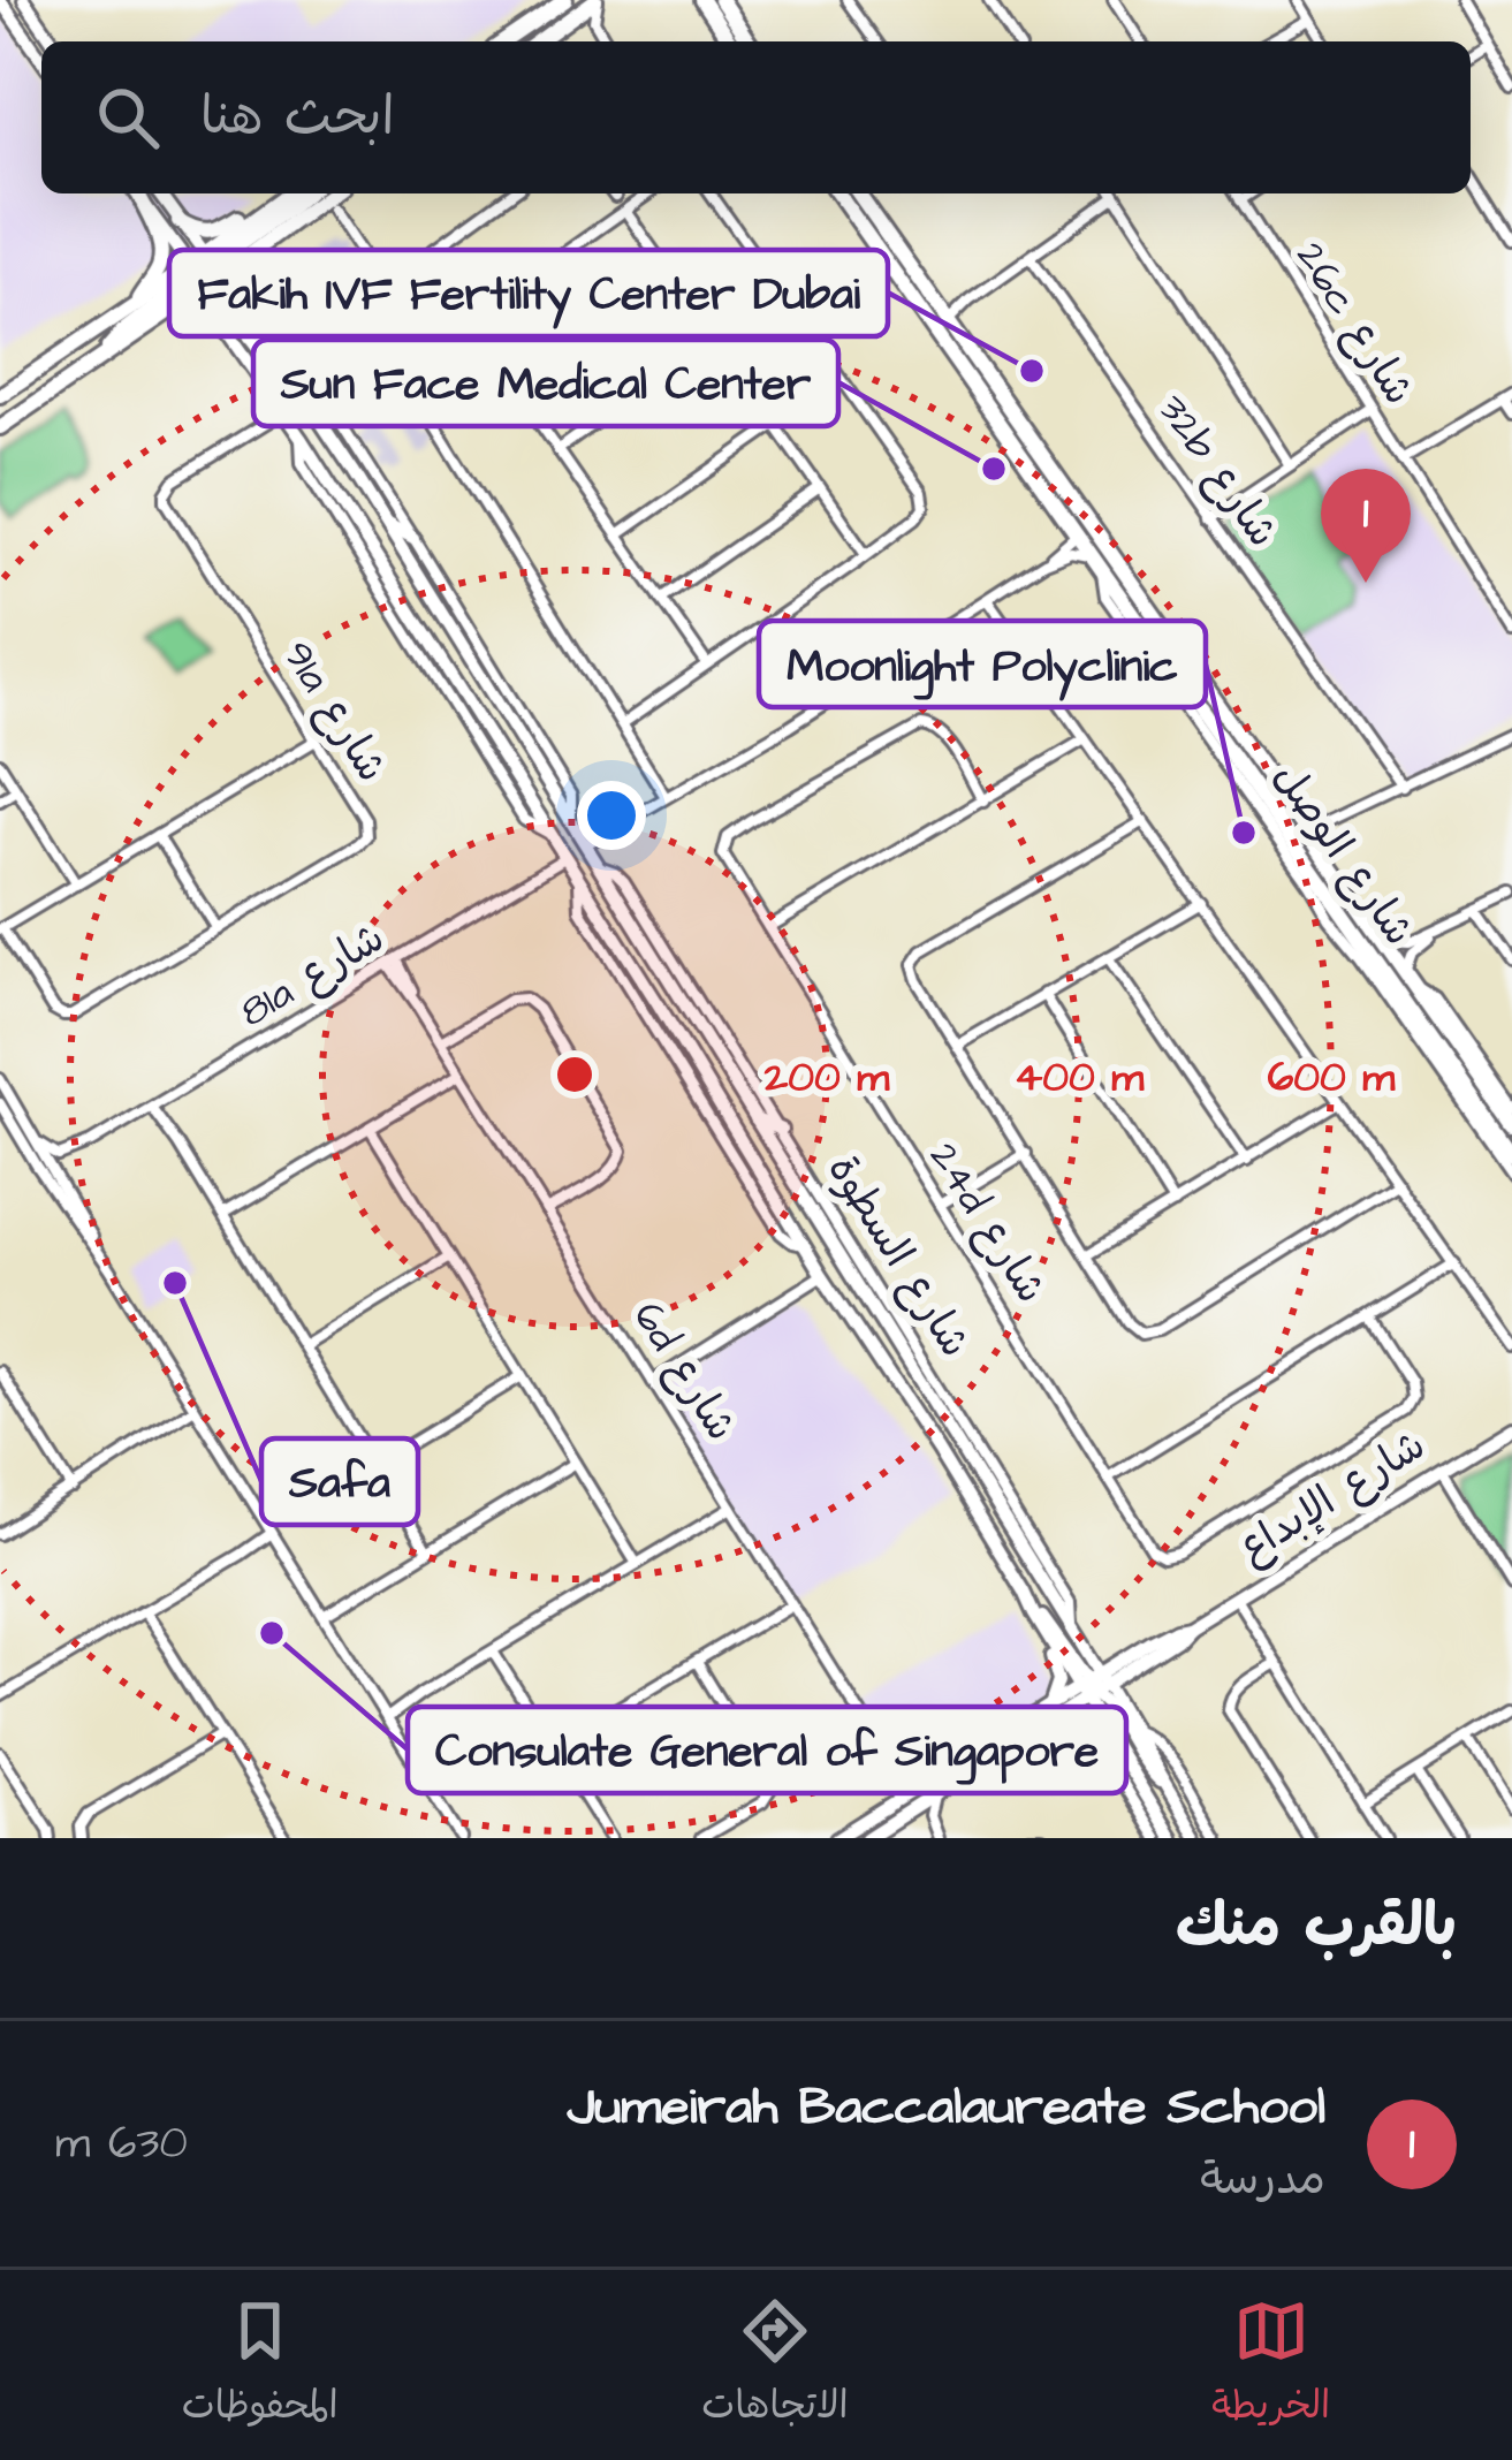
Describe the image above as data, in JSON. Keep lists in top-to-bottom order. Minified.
{"streets":{"main road":["شارع الوصل","شارع السطوة","شارع الإبداع"],"street":["26c شارع","32b شارع","91a شارع","81a شارع","24d شارع","6d شارع"]},"crossings":[["91a شارع","شارع السطوة"],["81a شارع","شارع السطوة"],["81a شارع","6d شارع"],["شارع السطوة","شارع الإبداع"],["6d شارع","شارع الإبداع"]],"places":["Fakih IVF Fertility Center Dubai","Sun Face Medical Center","Moonlight Polyclinic","Safa","Consulate General of Singapore"],"page":{"search":"ابحث هنا","pins":"1","heading":"بالقرب منك","list":[{"mark":"1","name":"Jumeirah Baccalaureate School","note":"مدرسة","value":"630 m"}],"nav":["الخريطة","الاتجاهات","المحفوظات"]},"rings":["200 m","400 m","600 m"]}
